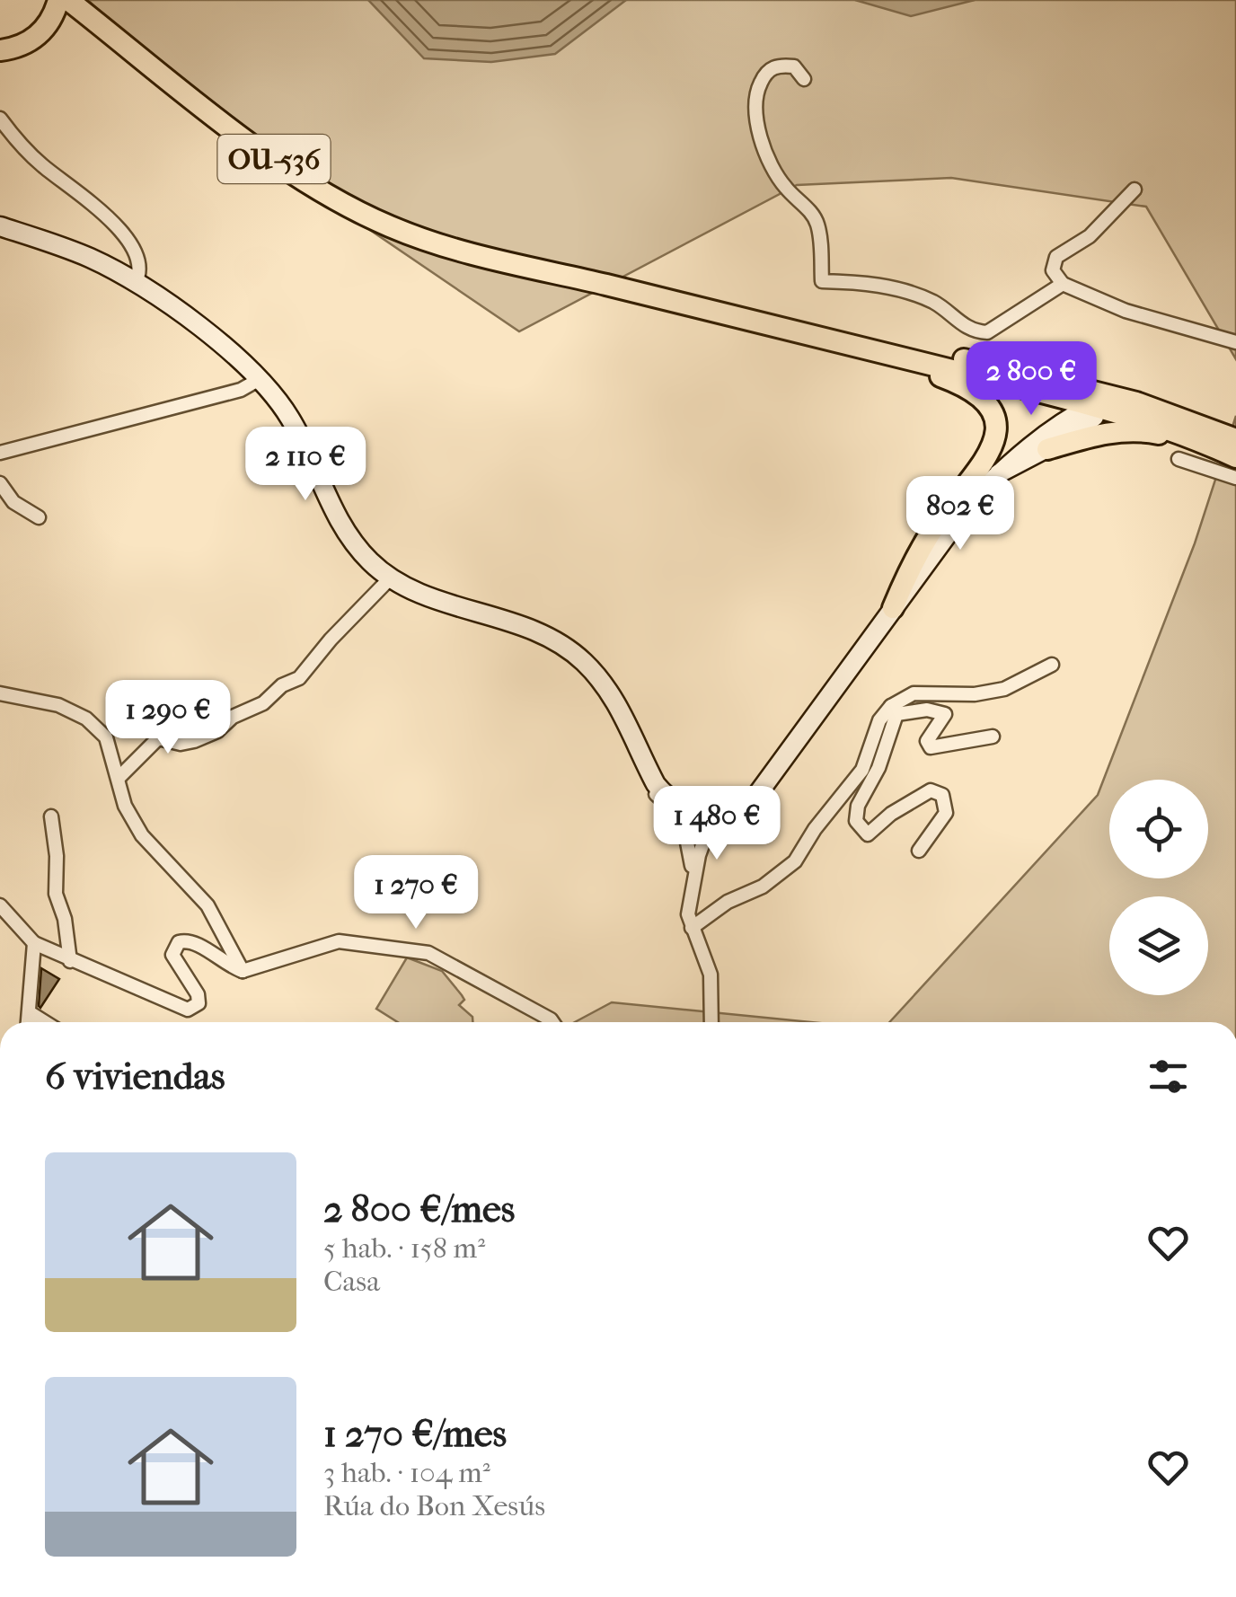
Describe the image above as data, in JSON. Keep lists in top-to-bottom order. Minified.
{"streets":{"main road":["OU-536"]},"page":{"price":["2 800 €","2 110 €","802 €","1 290 €","1 480 €","1 270 €"],"heading":"6 viviendas","list":[{"name":"2 800 €/mes","note":"5 hab. · 158 m² · Casa"},{"name":"1 270 €/mes","note":"3 hab. · 104 m² · Rúa do Bon Xesús"}]}}
